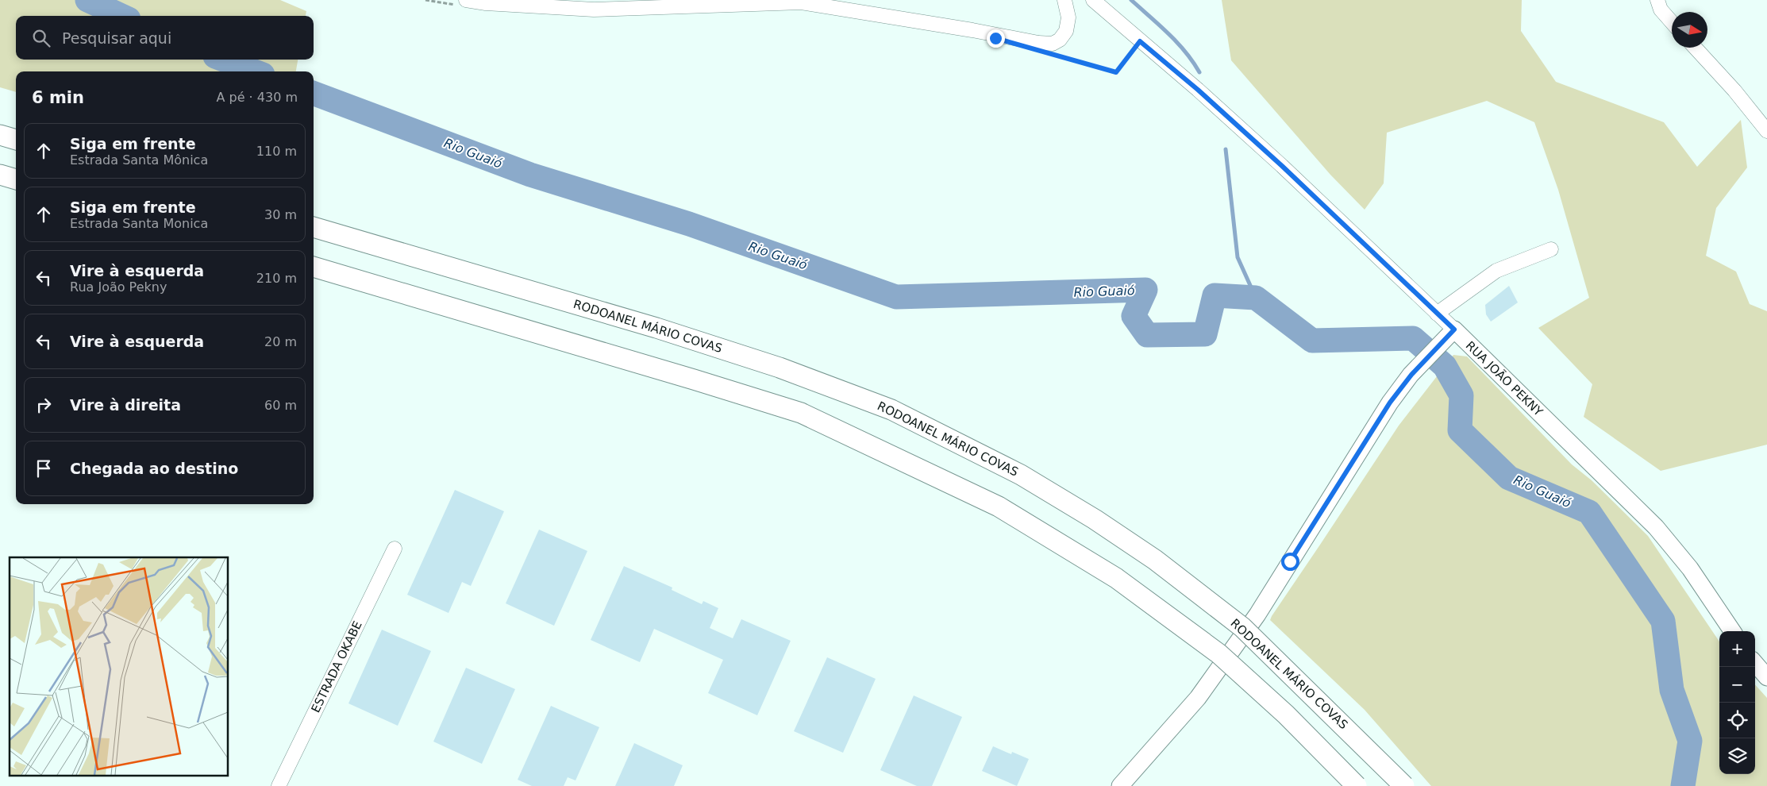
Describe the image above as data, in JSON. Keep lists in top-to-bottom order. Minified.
{"streets":{"highway":["RODOANEL MÁRIO COVAS"],"main road":["RUA JOÃO PEKNY"],"street":["ESTRADA OKABE"]},"water":["Rio Guaió"],"north":"right","page":{"search":"Pesquisar aqui","heading":["6 min","A pé · 430 m"],"list":[["Siga em frente","Estrada Santa Mônica","110 m"],["Siga em frente","Estrada Santa Monica","30 m"],["Vire à esquerda","Rua João Pekny","210 m"],["Vire à esquerda","20 m"],["Vire à direita","60 m"],"Chegada ao destino"],"map_buttons":["+","−"]}}
